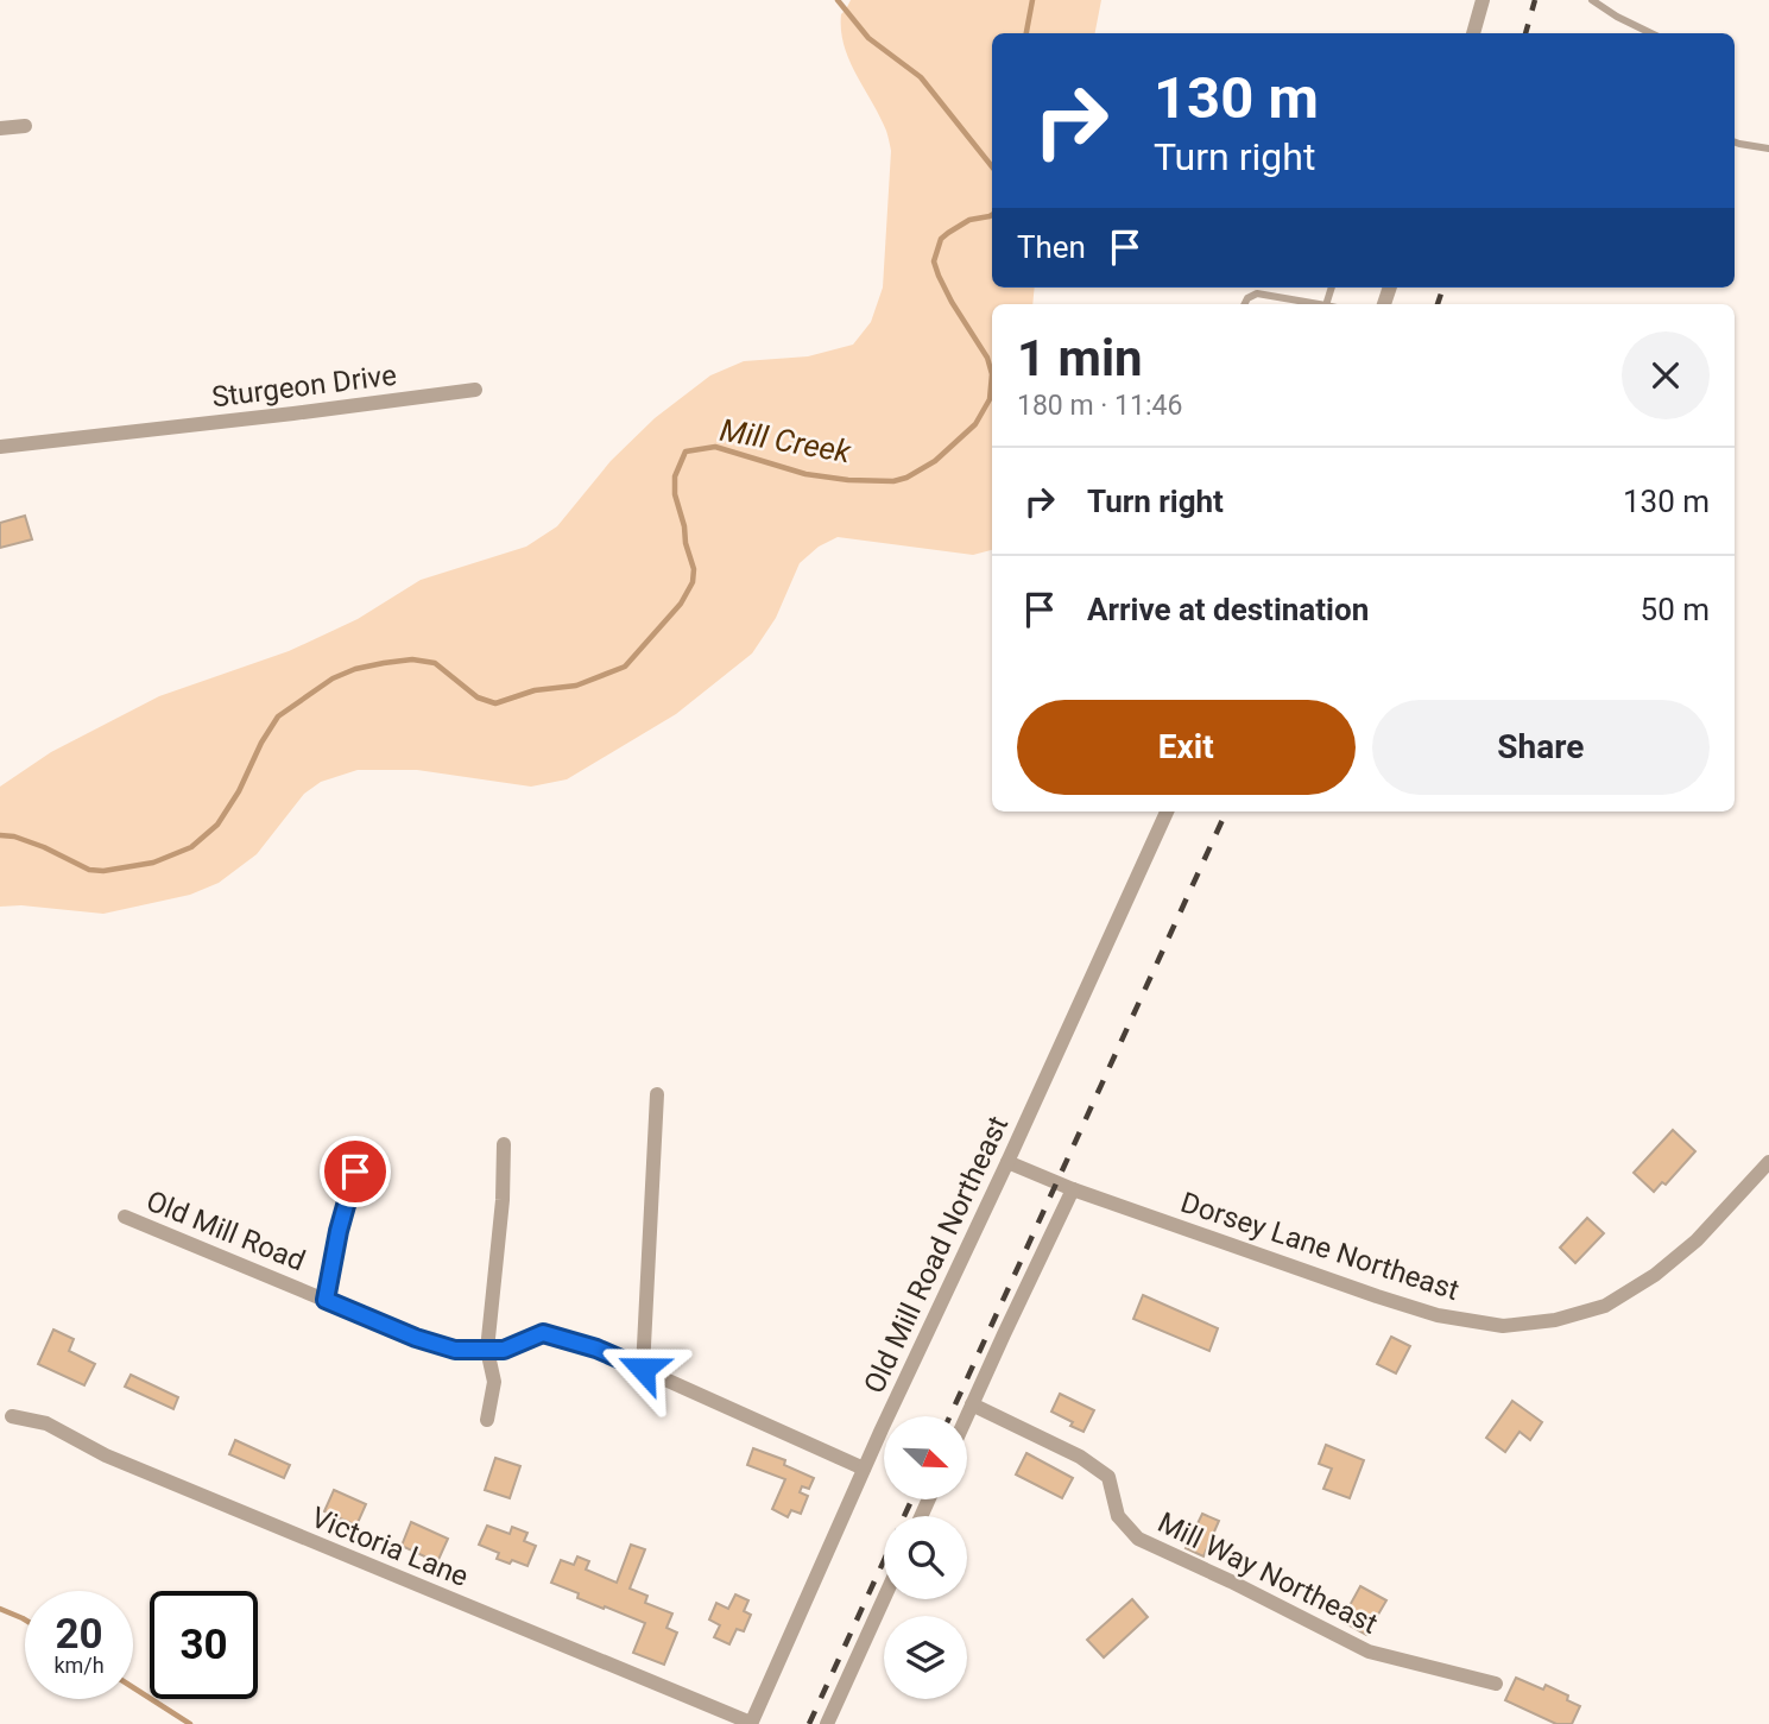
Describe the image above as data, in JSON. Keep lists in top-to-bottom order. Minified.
{"streets":{"street":["Sturgeon Drive","Old Mill Road","Dorsey Lane Northeast","Old Mill Road Northeast","Victoria Lane","Mill Way Northeast"]},"crossings":[["Old Mill Road","Old Mill Road Northeast"],["Dorsey Lane Northeast","Old Mill Road Northeast"],["Old Mill Road Northeast","Victoria Lane"]],"water":["Mill Creek"],"north":"bottom right","page":{"turn":["130 m","Turn right"],"then":"Then","heading":["1 min","180 m · 11:46"],"list":[{"name":"Turn right","value":"130 m"},{"name":"Arrive at destination","value":"50 m"}],"buttons":["Exit","Share"],"speed":"20 km/h","limit":"30"}}
